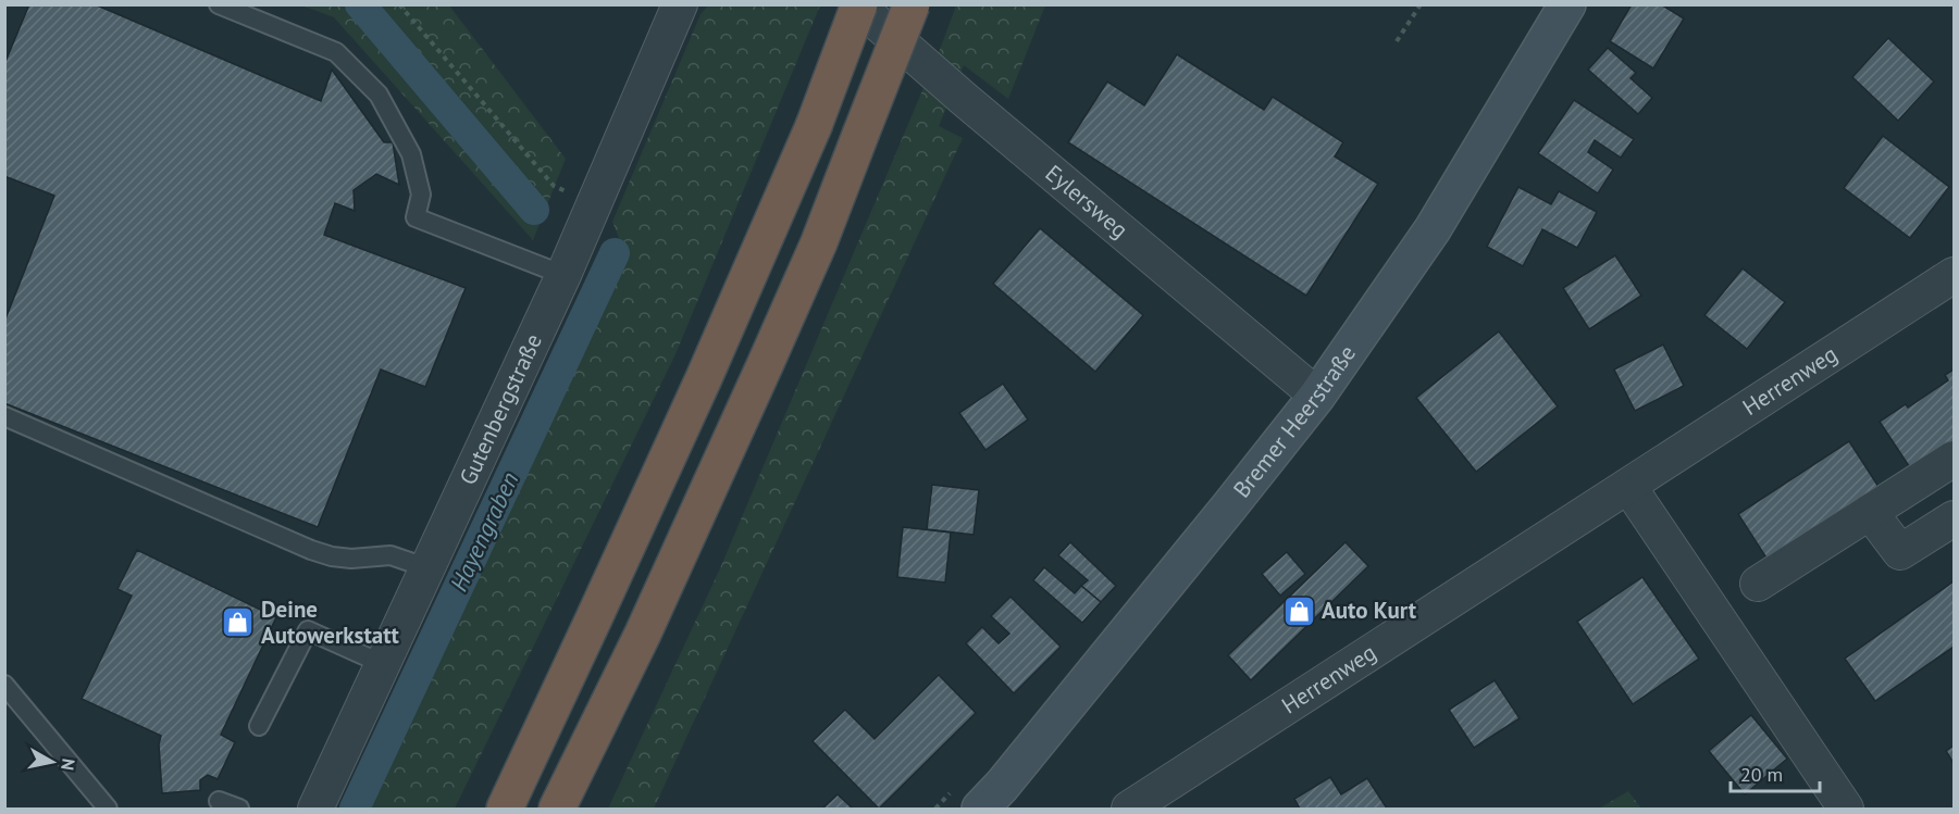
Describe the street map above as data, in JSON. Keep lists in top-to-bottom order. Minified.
{"streets":{"street":["Eylersweg","Herrenweg","Gutenbergstraße","Bremer Heerstraße"]},"crossings":[["Eylersweg","Bremer Heerstraße"]],"water":["Hayengraben"],"places":{"shop":["Auto Kurt","Deine Autowerkstatt"]},"scale_bar":"20 m","north":"right"}
